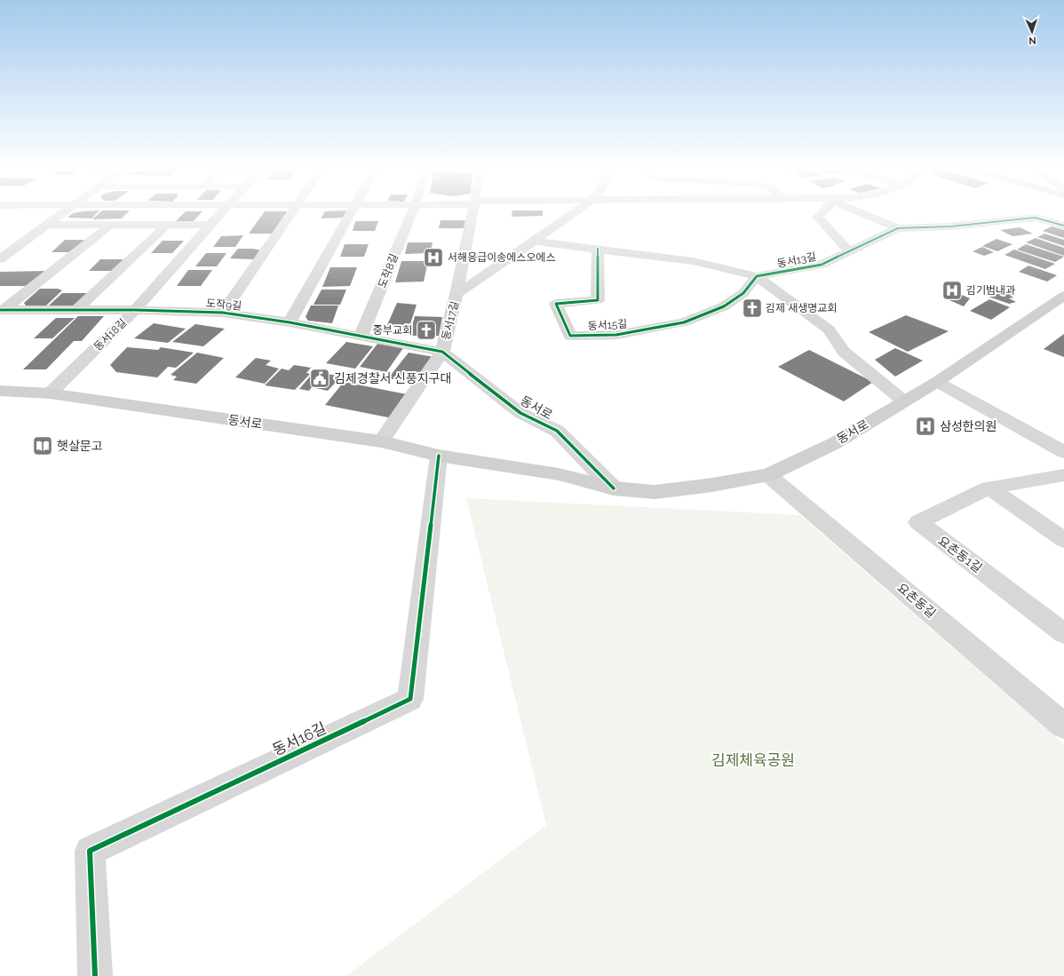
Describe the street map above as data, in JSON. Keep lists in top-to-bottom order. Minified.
{"streets":{"main road":["동서로"],"street":["동서13길","도작8길","도작9길","동서17길","동서15길","동서18길","요촌동1길","요촌동길","동서16길"]},"crossings":[["동서13길","동서15길"],["도작8길","도작9길"],["도작9길","동서17길"],["도작9길","동서18길"],["도작9길","동서로"],["동서17길","동서로"],["동서18길","동서로"],["동서로","요촌동길"],["동서로","동서16길"]],"parks":["김제체육공원"],"places":{"hospital":["서해응급이송에스오에스","김기범내과","삼성한의원"],"church":["김제 새생명교회","중부교회"],"public building":["김제경찰서 신풍지구대"],"library":["햇살문고"]},"north":"bottom"}
